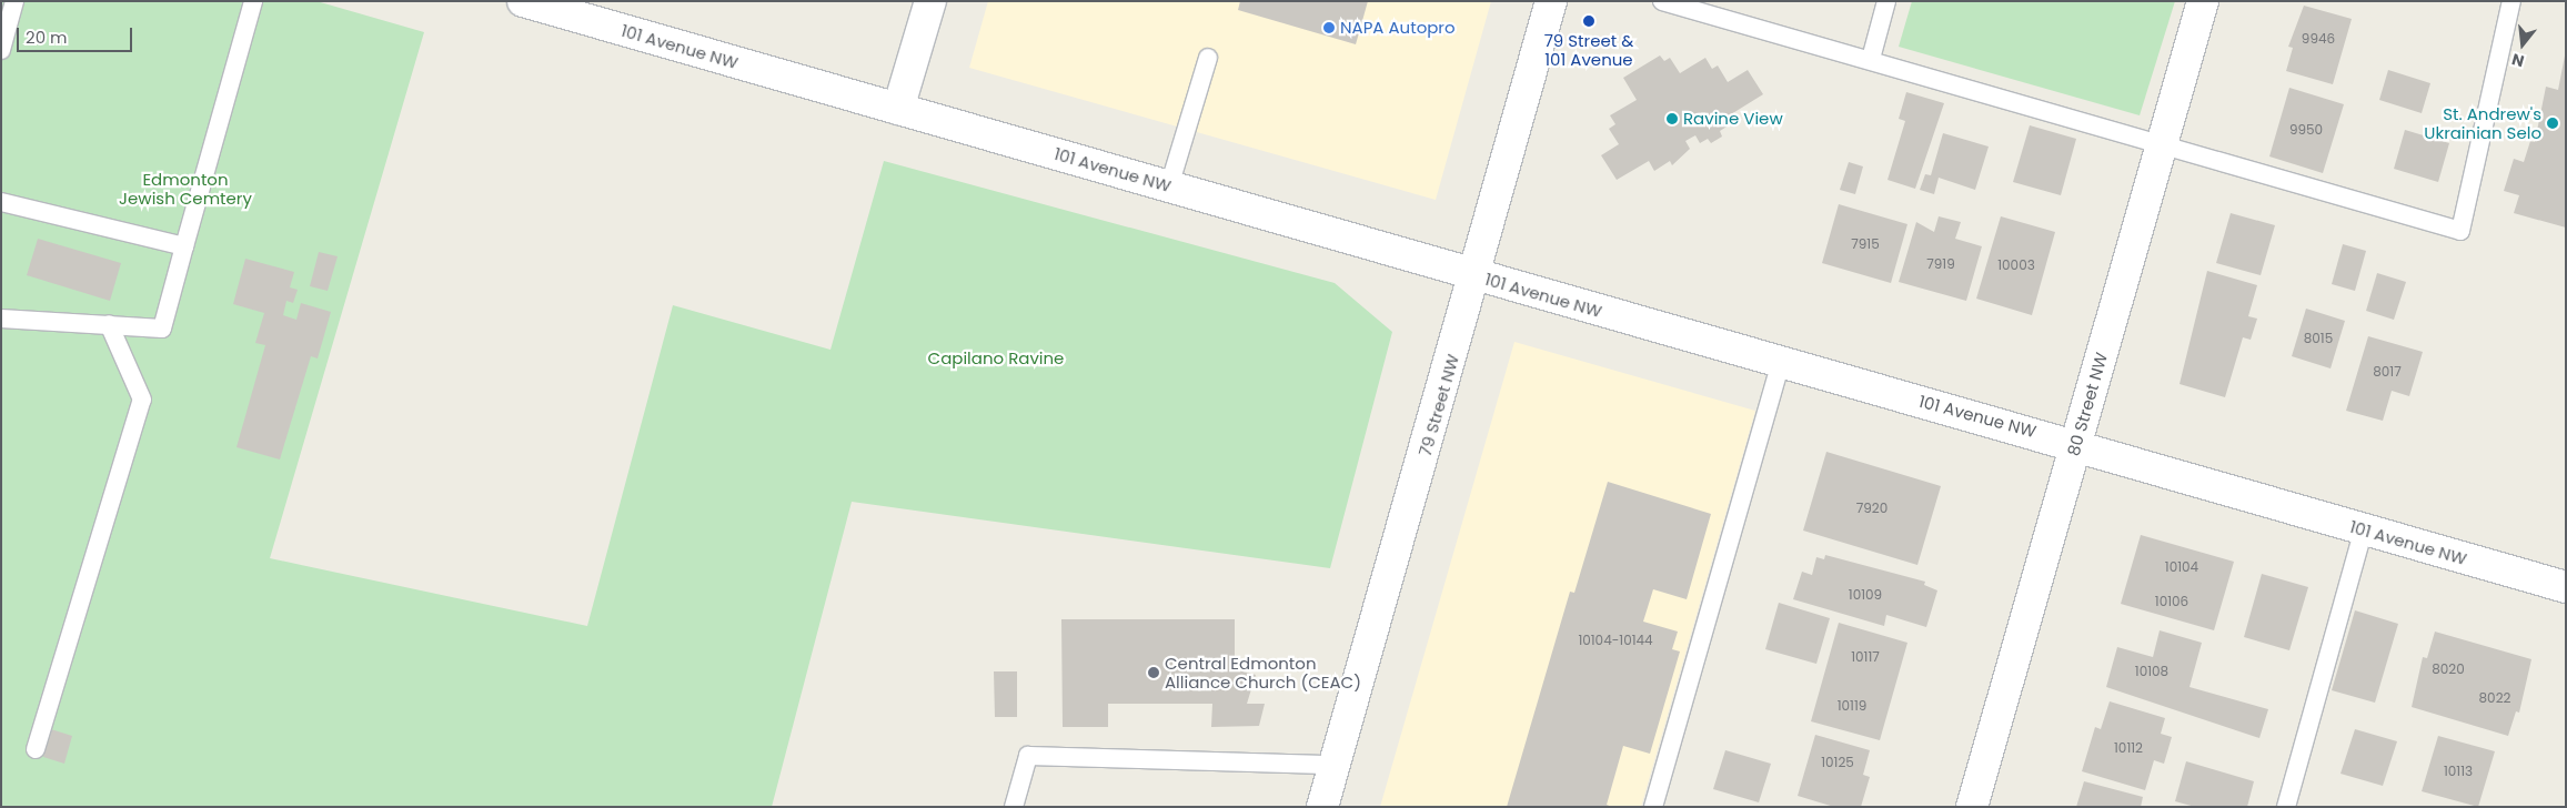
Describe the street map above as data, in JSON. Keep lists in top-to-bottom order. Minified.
{"streets":{"street":["101 Avenue NW","80 Street NW","79 Street NW"]},"crossings":[["101 Avenue NW","80 Street NW"],["101 Avenue NW","79 Street NW"]],"parks":["Edmonton Jewish Cemtery","Capilano Ravine"],"places":["79 Street & 101 Avenue","NAPA Autopro","Ravine View","St. Andrew's Ukrainian Selo","Central Edmonton Alliance Church (CEAC)"],"house_numbers":["9946","9950","7915","7919","10003","8015","8017","7920","10104","10109","10106","10104-10144","10117","8020","10108","8022","10119","10112","10125","10113"],"scale_bar":"20 m","north":"bottom"}
